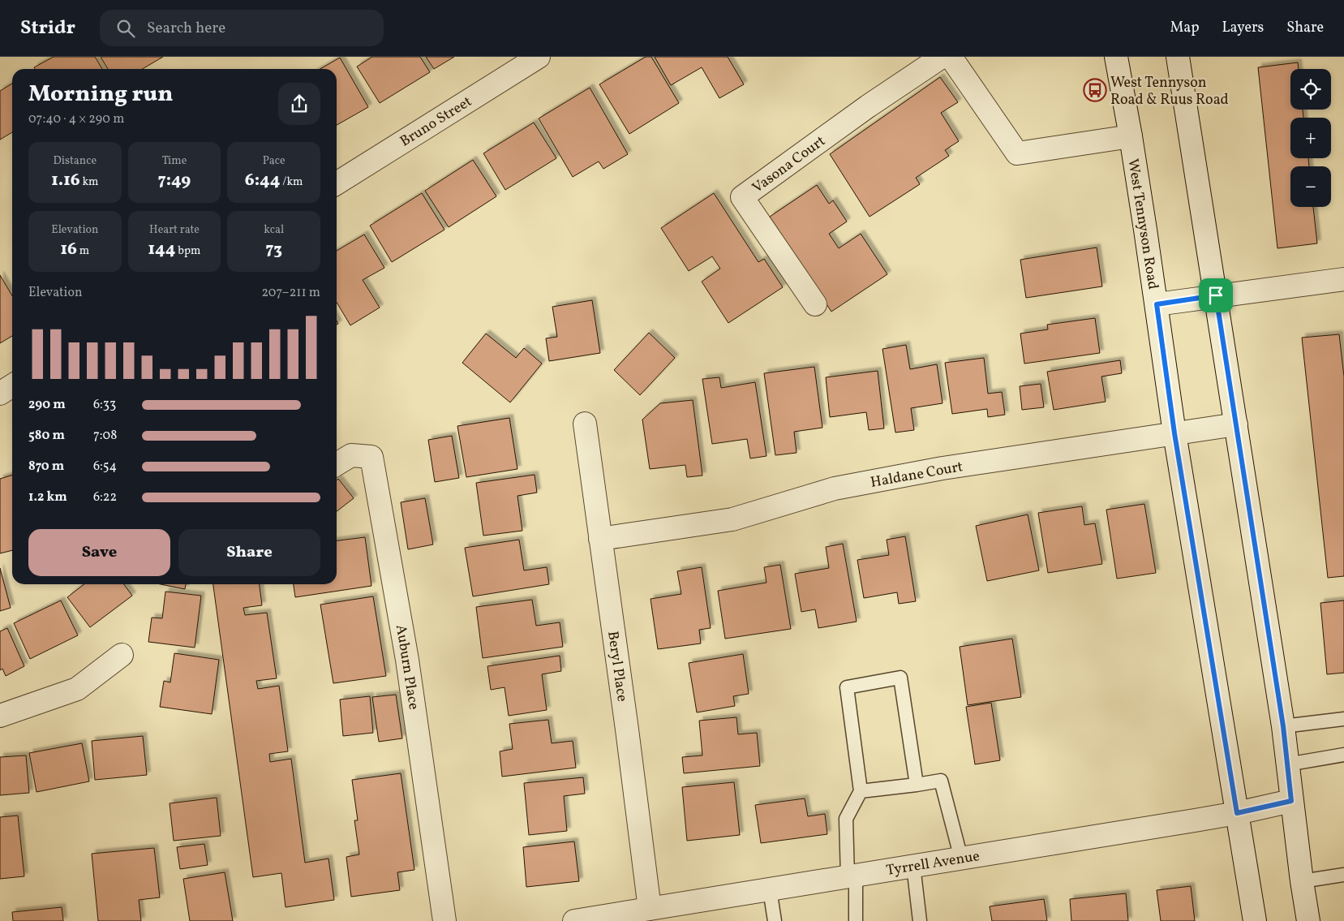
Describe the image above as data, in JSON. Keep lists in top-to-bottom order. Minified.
{"streets":{"street":["Bruno Street","Vasona Court","West Tennyson Road","Haldane Court","Beryl Place","Auburn Place","Tyrrell Avenue"]},"crossings":[["West Tennyson Road","Haldane Court"],["West Tennyson Road","Tyrrell Avenue"],["Haldane Court","Beryl Place"],["Beryl Place","Tyrrell Avenue"]],"places":{"bus stop":["West Tennyson Road & Ruus Road"]},"page":{"header":"Stridr","search":"Search here","nav":["Map","Layers","Share"],"map_buttons":["+","−"],"heading":["Morning run","07:40 · 4 × 290 m"],"stats":[["Distance","1.16 km"],["Time","7:49"],["Pace","6:44 /km"],["Elevation","16 m"],["Heart rate","144 bpm"],["kcal","73"]],"chart":["Elevation","207–211 m"],"list":[{"name":"290 m","note":"6:33"},{"name":"580 m","note":"7:08"},{"name":"870 m","note":"6:54"},{"name":"1.2 km","note":"6:22"}],"buttons":["Save","Share"]}}
